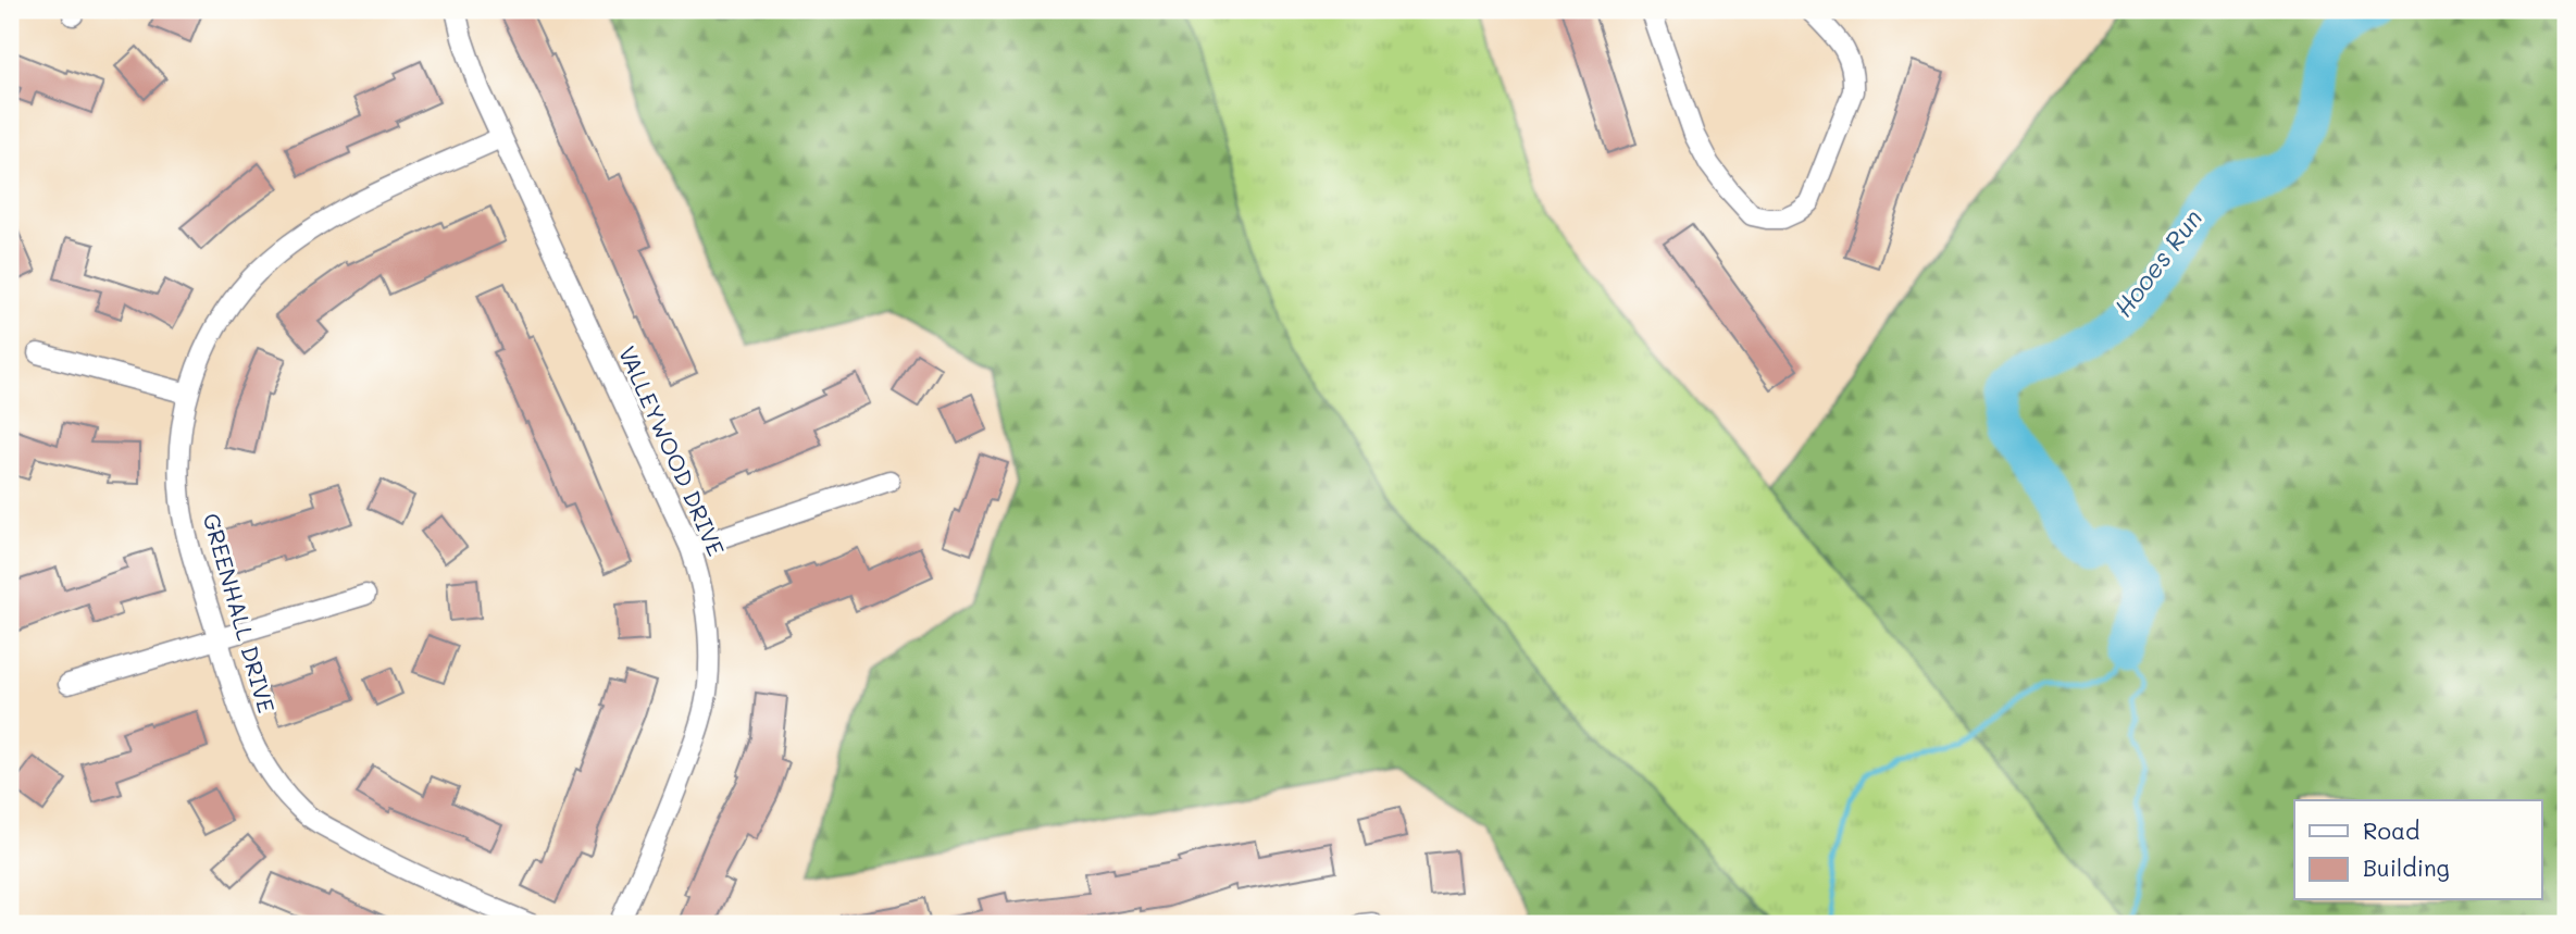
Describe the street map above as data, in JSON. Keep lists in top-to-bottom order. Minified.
{"streets":{"street":["VALLEYWOOD DRIVE","GREENHALL DRIVE"]},"crossings":[["VALLEYWOOD DRIVE","GREENHALL DRIVE"]],"water":["Hooes Run"],"legend":["Road","Building"]}
